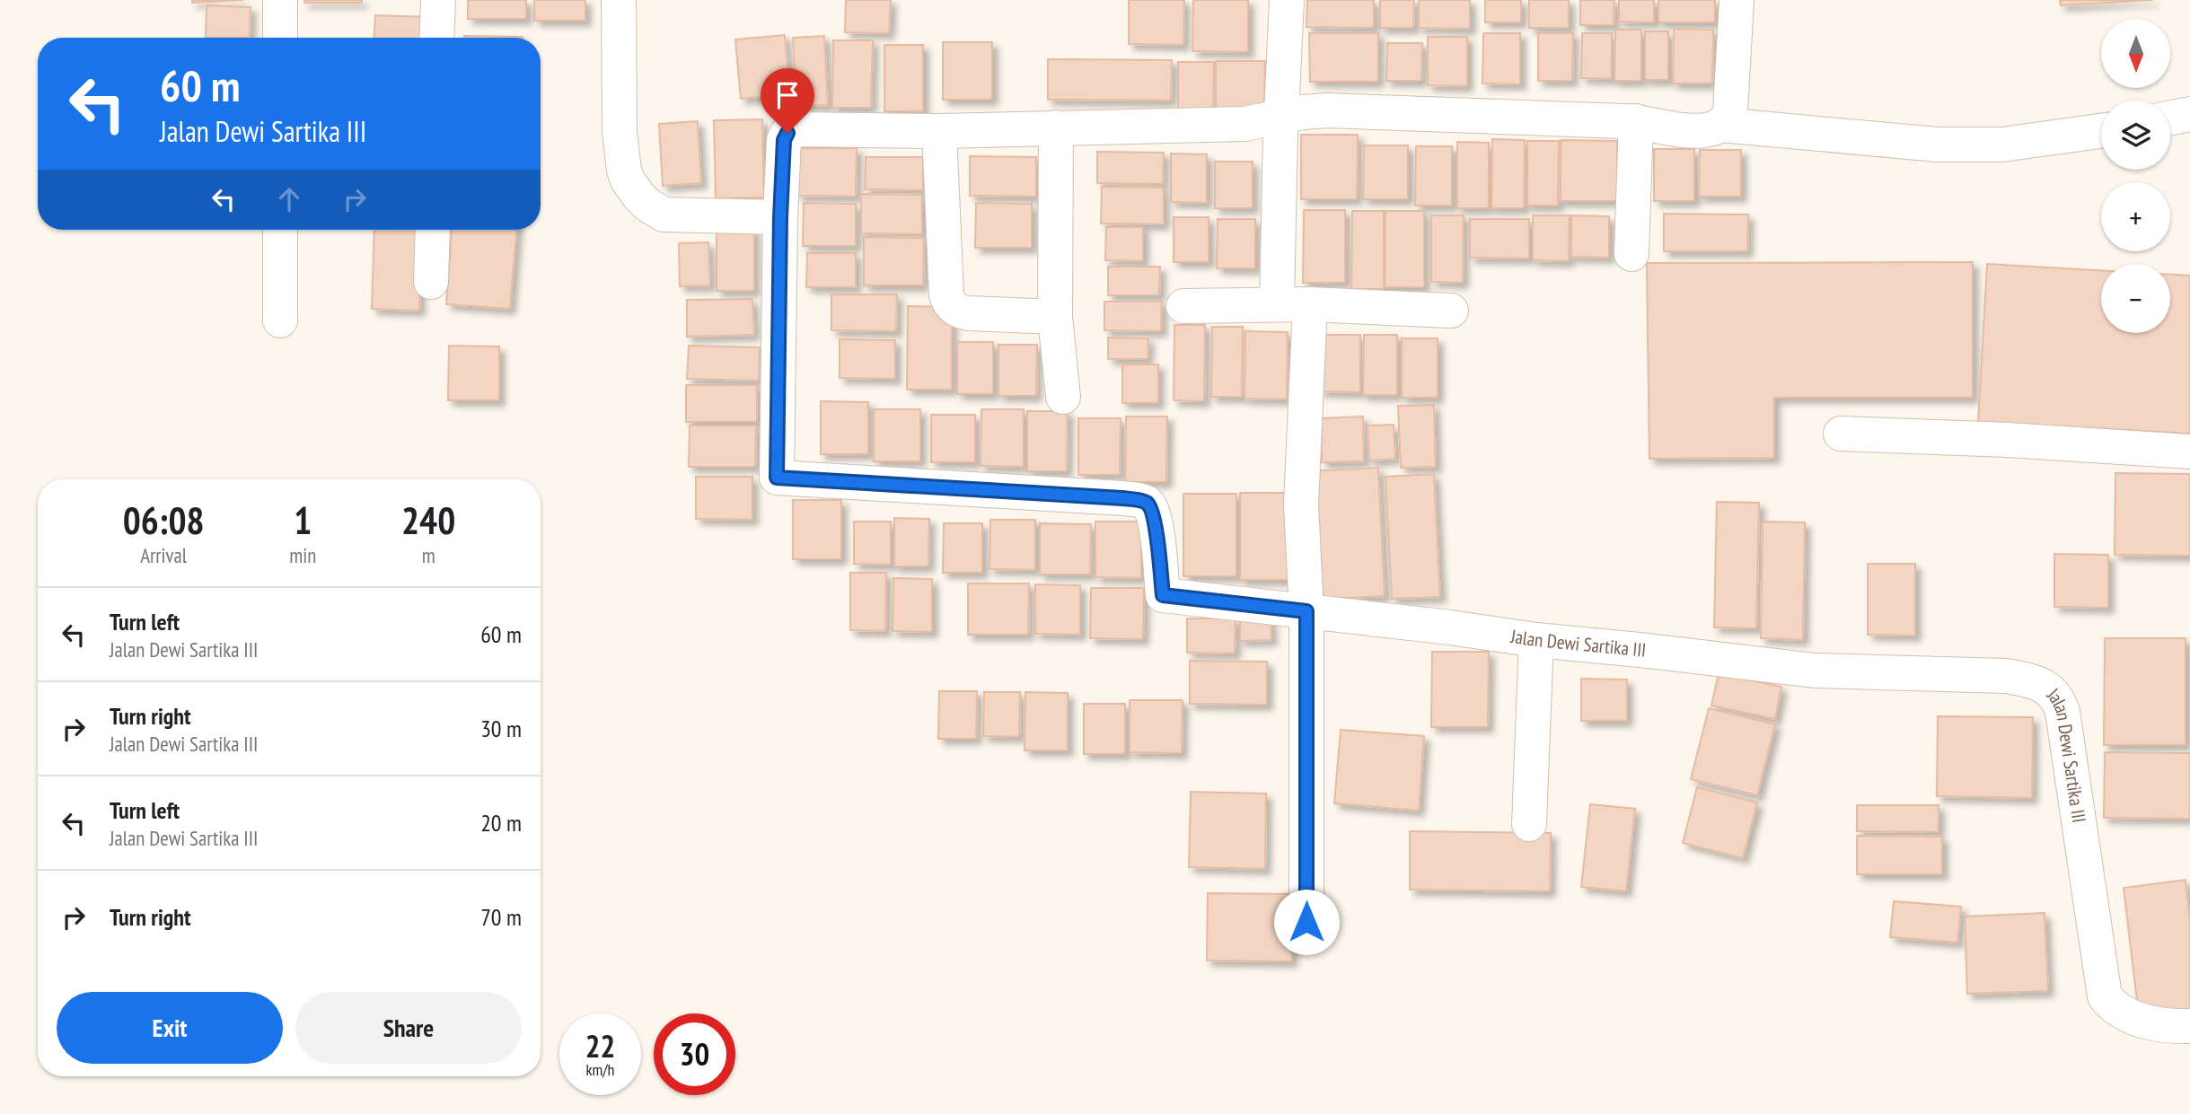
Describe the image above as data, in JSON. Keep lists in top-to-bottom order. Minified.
{"streets":{"street":["Jalan Dewi Sartika III"]},"north":"bottom","page":{"map_buttons":["+","−"],"turn":["60 m","Jalan Dewi Sartika III"],"eta":["06:08","Arrival","1","min","240","m"],"list":[{"name":"Turn left","note":"Jalan Dewi Sartika III","value":"60 m"},{"name":"Turn right","note":"Jalan Dewi Sartika III","value":"30 m"},{"name":"Turn left","note":"Jalan Dewi Sartika III","value":"20 m"},{"name":"Turn right","value":"70 m"}],"buttons":["Exit","Share"],"speed":"22 km/h","limit":"30"}}
